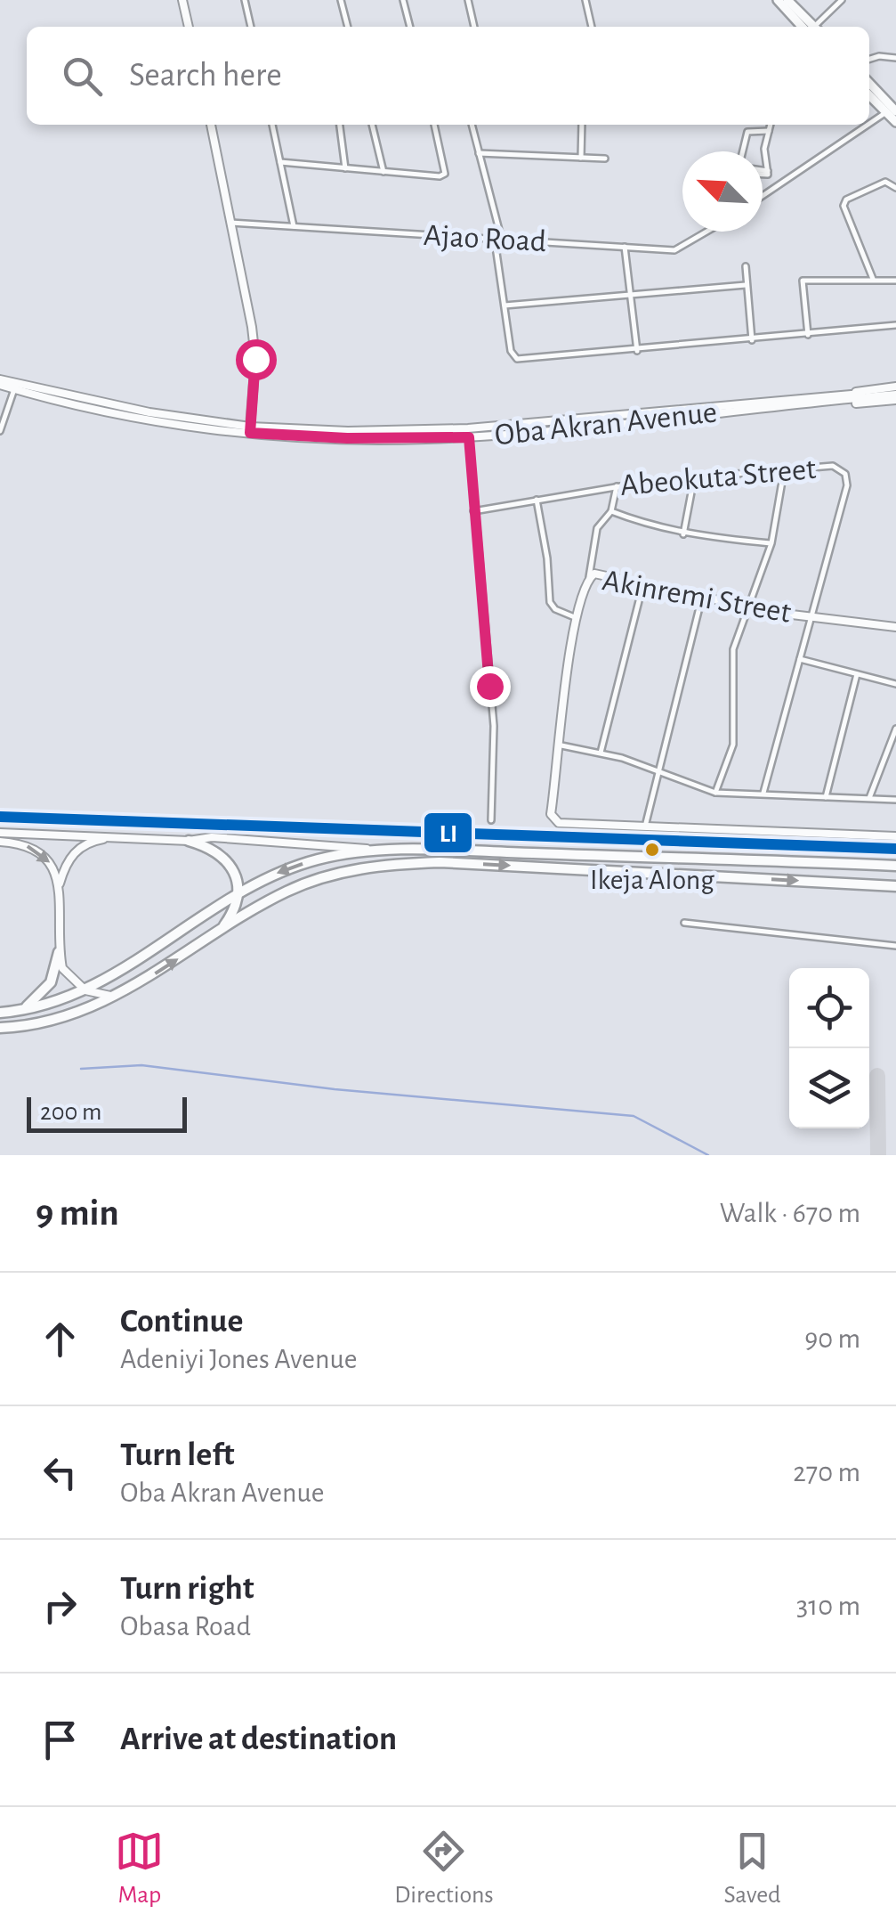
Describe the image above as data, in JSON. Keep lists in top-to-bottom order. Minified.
{"streets":{"main road":["Oba Akran Avenue","Akinremi Street"],"street":["Ajao Road","Abeokuta Street"]},"crossings":[["Abeokuta Street","Akinremi Street"]],"places":["Ikeja Along"],"lines":["transit line LI"],"scale_bar":"200 m","north":"top left","page":{"search":"Search here","scale":"200 m","heading":["9 min","Walk · 670 m"],"list":[["Continue","Adeniyi Jones Avenue","90 m"],["Turn left","Oba Akran Avenue","270 m"],["Turn right","Obasa Road","310 m"],"Arrive at destination"],"nav":["Map","Directions","Saved"]}}
